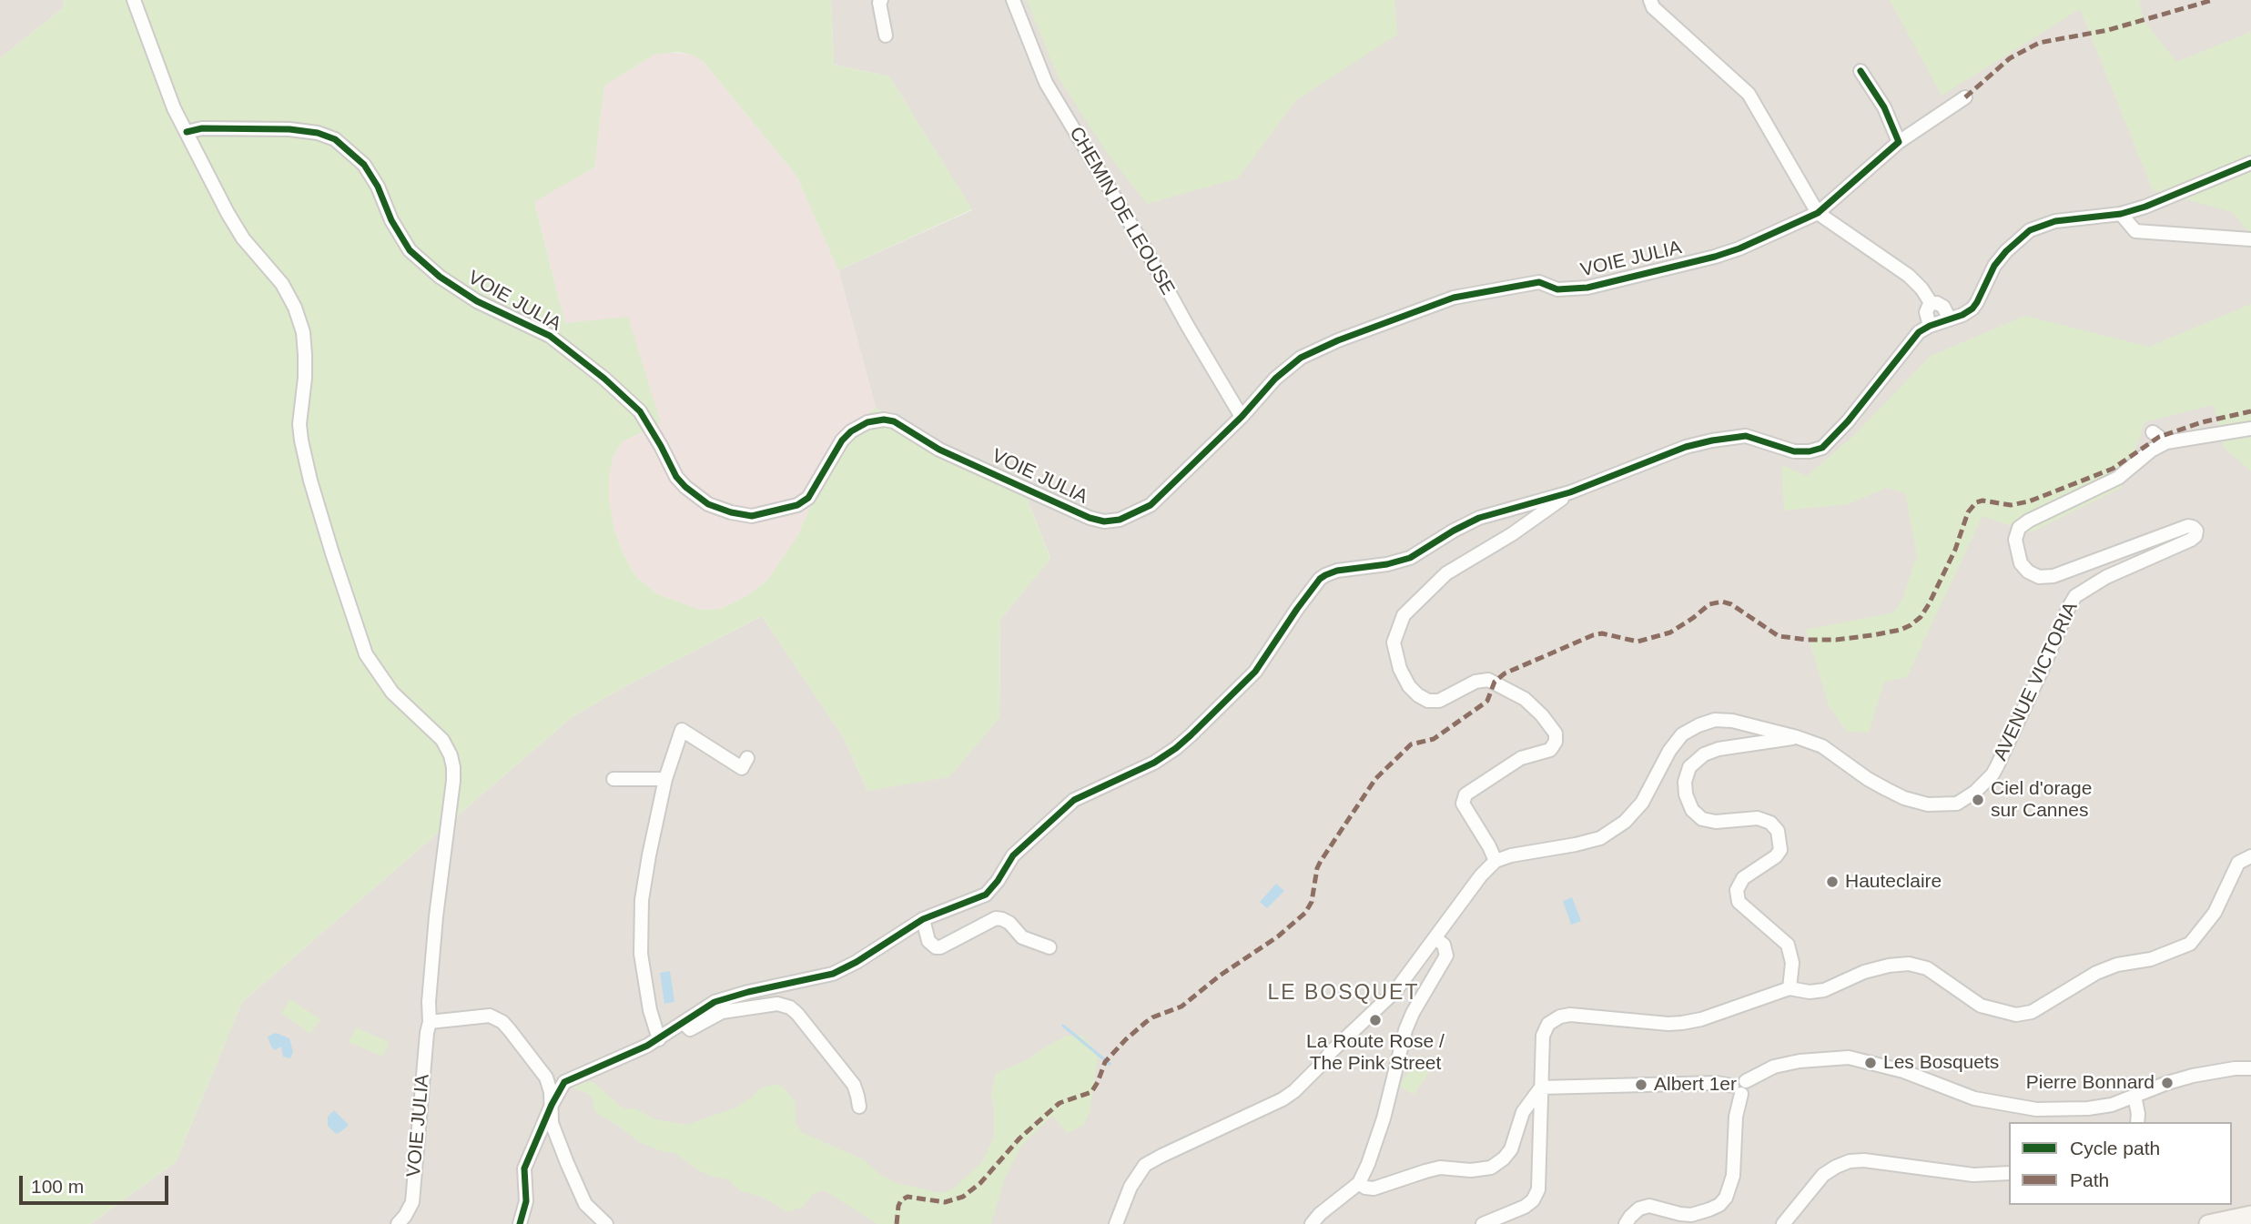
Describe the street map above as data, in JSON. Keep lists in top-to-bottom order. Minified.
{"streets":{"street":["CHEMIN DE LEOUSE","VOIE JULIA","AVENUE VICTORIA"]},"crossings":[["CHEMIN DE LEOUSE","VOIE JULIA"]],"districts":["LE BOSQUET"],"places":["Ciel d'orage sur Cannes","Hauteclaire","La Route Rose / The Pink Street","Les Bosquets","Pierre Bonnard","Albert 1er"],"legend":["Cycle path","Path"],"scale_bar":"100 m"}
